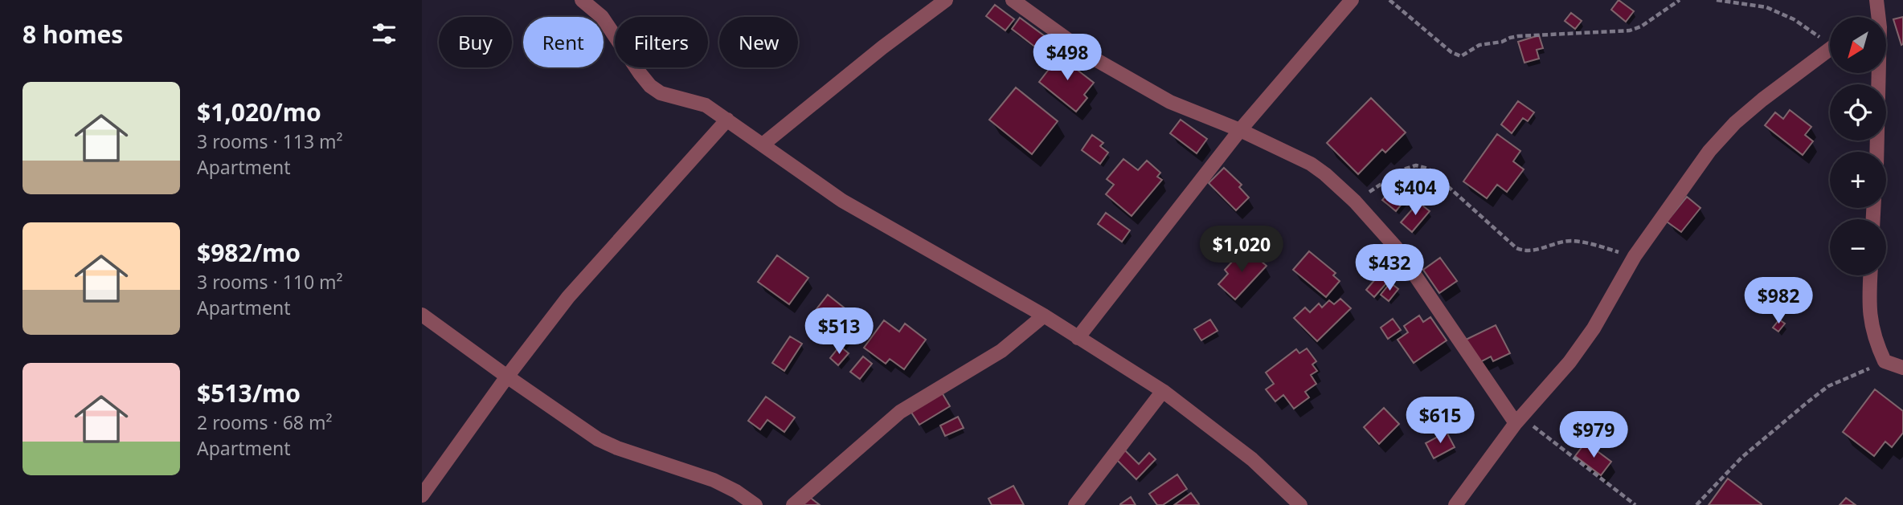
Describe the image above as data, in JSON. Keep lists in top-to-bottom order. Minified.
{"north":"bottom left","page":{"heading":"8 homes","map_buttons":["+","−"],"chip":["Buy","Rent","Filters","New"],"price":["$498","$404","$1,020","$432","$982","$513","$615","$979"],"list":[{"name":"$1,020/mo","note":"3 rooms · 113 m² · Apartment"},{"name":"$982/mo","note":"3 rooms · 110 m² · Apartment"},{"name":"$513/mo","note":"2 rooms · 68 m² · Apartment"}]}}
